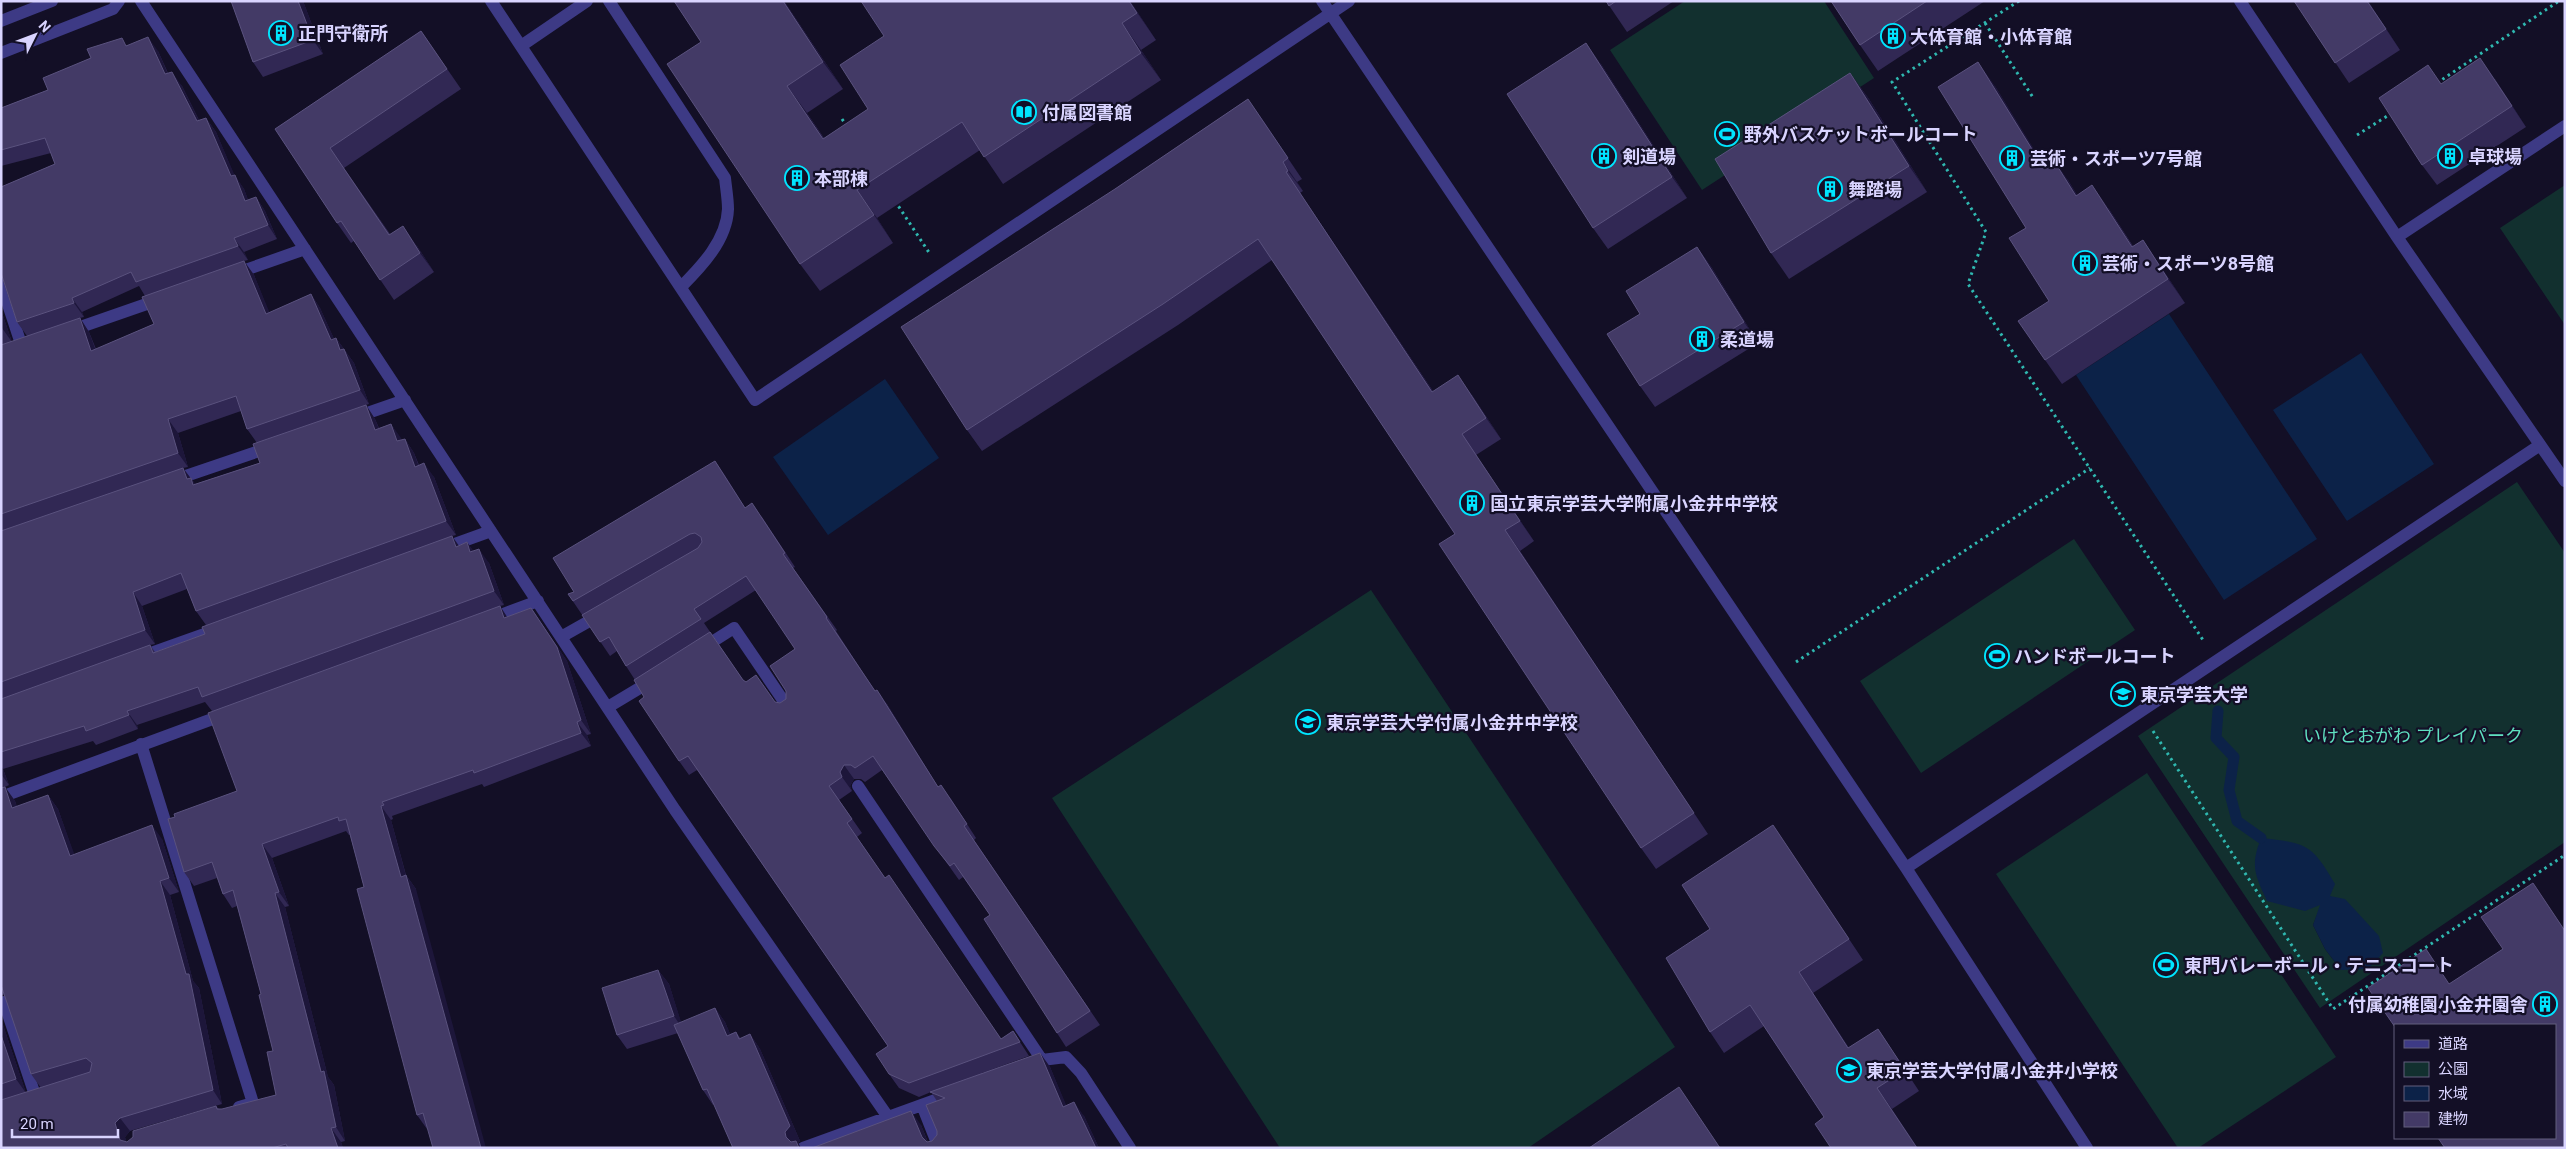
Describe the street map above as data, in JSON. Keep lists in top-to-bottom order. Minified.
{"parks":["いけとおがわ プレイパーク"],"places":{"building":["正門守衛所","大体育館・小体育館","剣道場","卓球場","芸術・スポーツ7号館","本部棟","舞踏場","芸術・スポーツ8号館","柔道場","国立東京学芸大学附属小金井中学校","付属幼稚園小金井園舎"],"library":["付属図書館"],"sports":["野外バスケットボールコート","ハンドボールコート","東門バレーボール・テニスコート"],"school or university":["東京学芸大学","東京学芸大学付属小金井中学校","東京学芸大学付属小金井小学校"]},"legend":["道路","公園","水域","建物"],"scale_bar":"20 m","north":"top right"}
